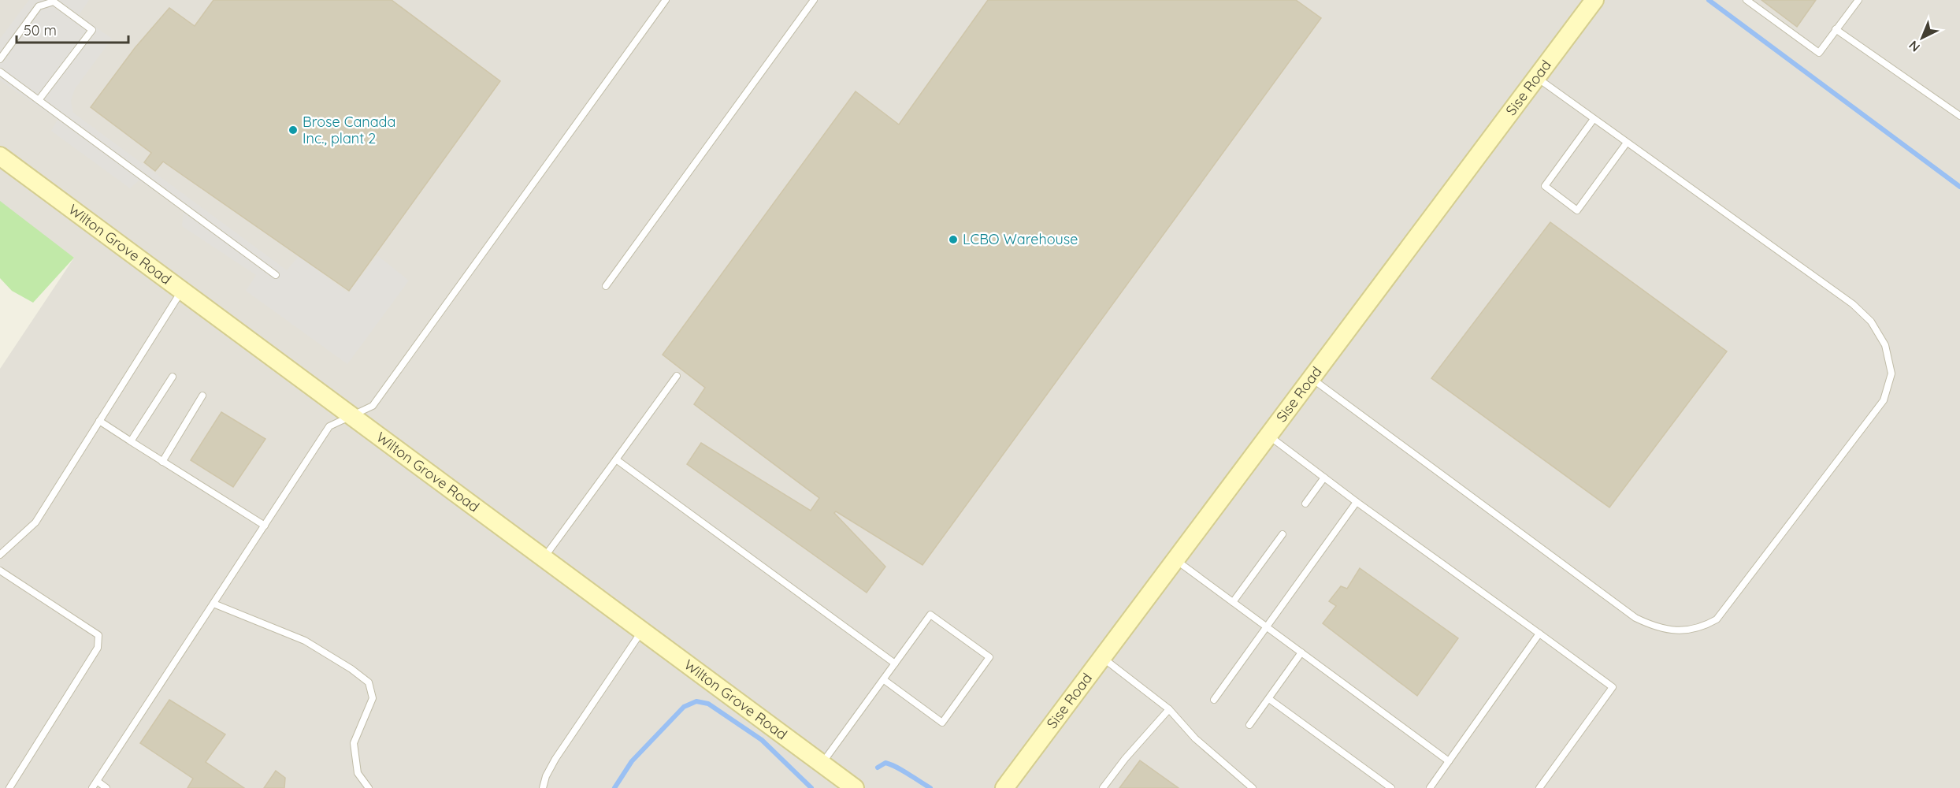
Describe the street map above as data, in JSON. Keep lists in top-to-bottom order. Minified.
{"streets":{"main road":["Sise Road","Wilton Grove Road"]},"places":["Brose Canada Inc., plant 2","LCBO Warehouse"],"scale_bar":"50 m","north":"bottom left"}
